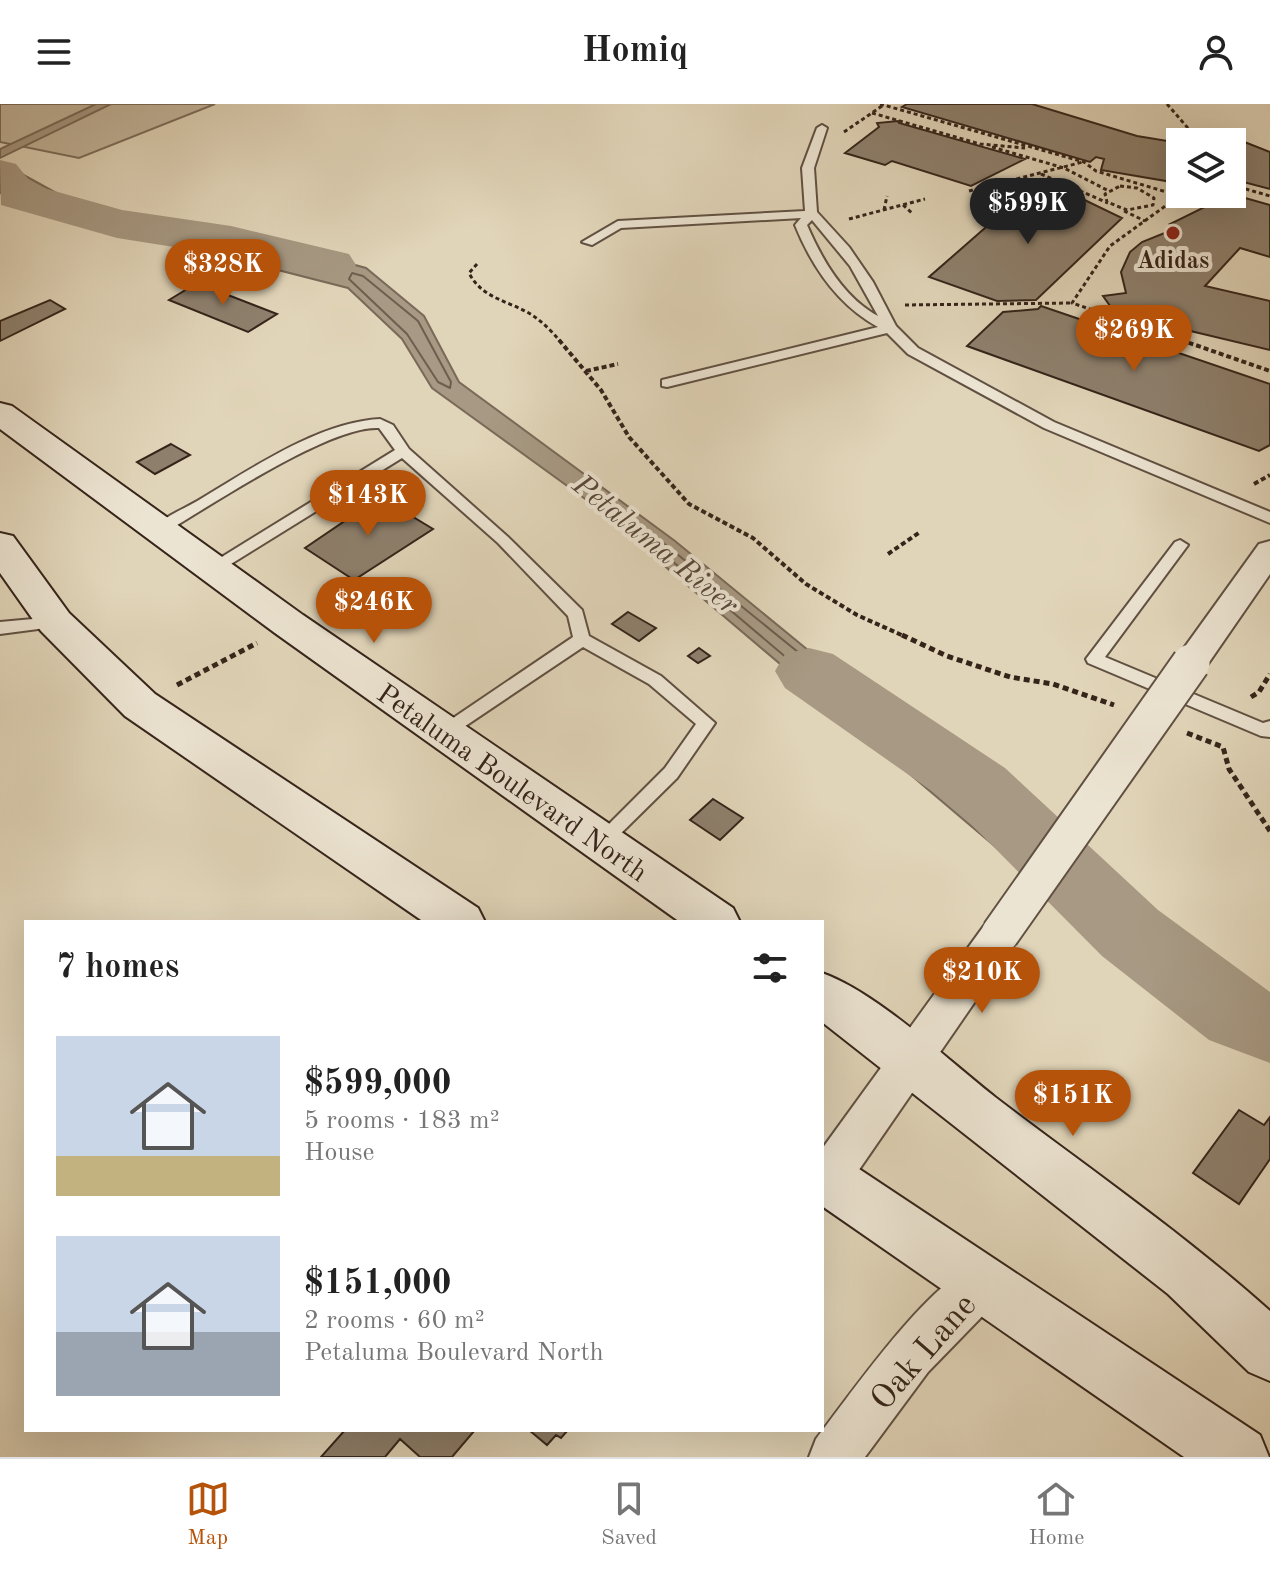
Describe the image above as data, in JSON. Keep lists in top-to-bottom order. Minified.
{"streets":{"main road":["Petaluma Boulevard North"],"street":["Oak Lane"]},"water":["Petaluma River"],"places":["Adidas"],"page":{"header":"Homiq","price":["$599K","$328K","$269K","$143K","$246K","$210K","$151K"],"heading":"7 homes","list":[{"name":"$599,000","note":"5 rooms · 183 m² · House"},{"name":"$151,000","note":"2 rooms · 60 m² · Petaluma Boulevard North"}],"tabs":["Map","Saved","Home"]}}
